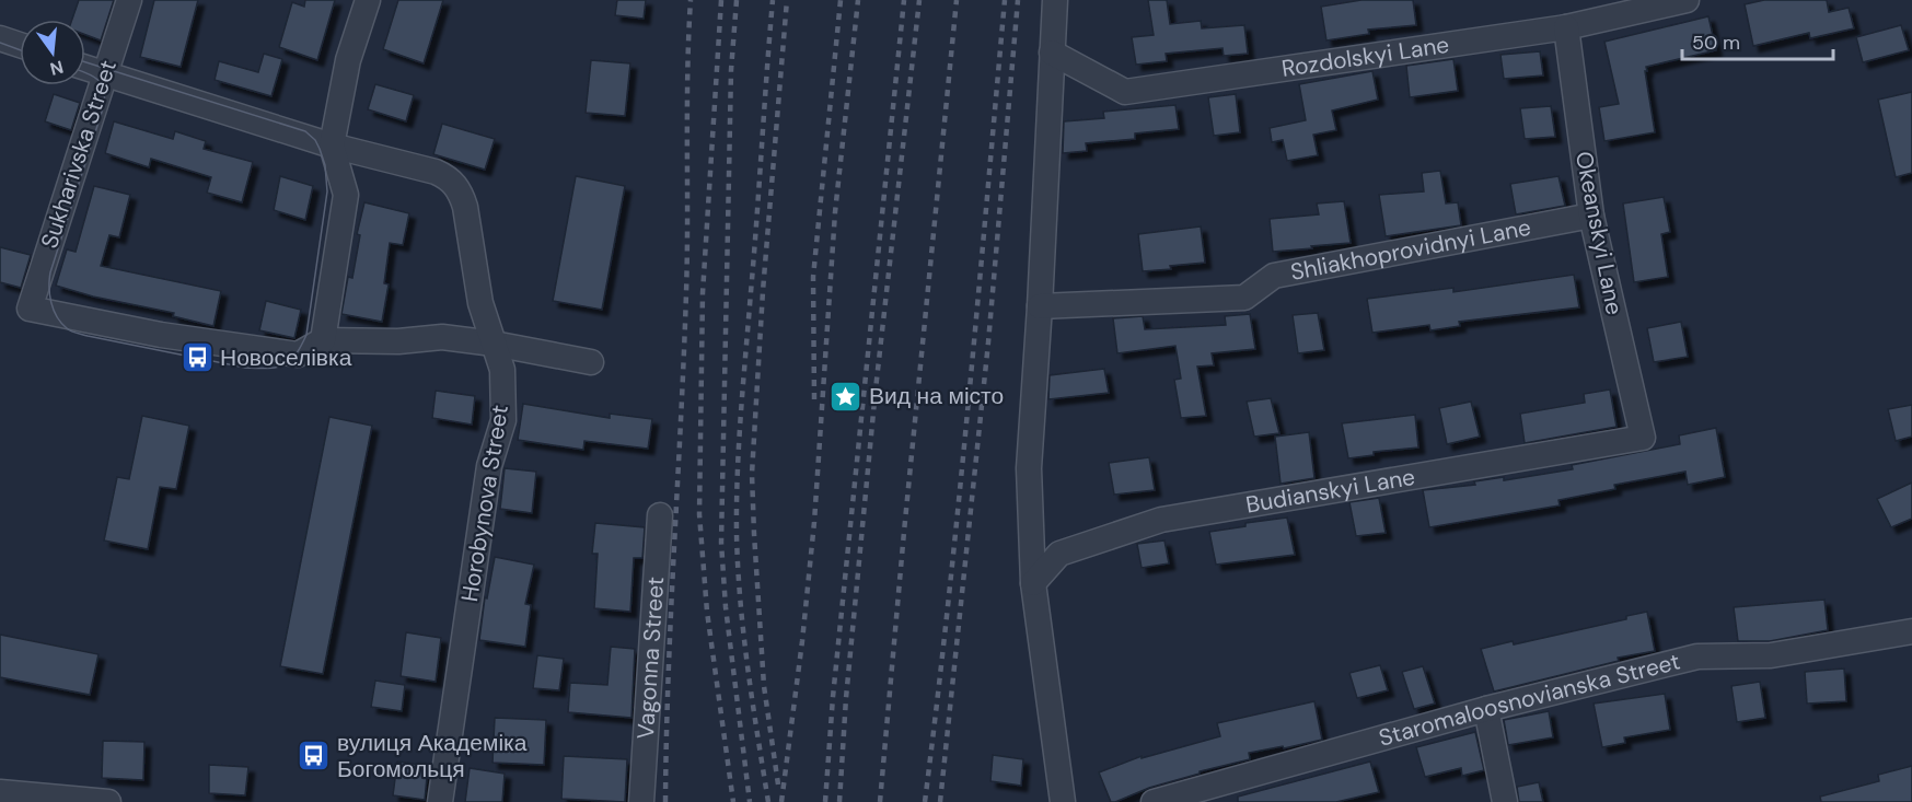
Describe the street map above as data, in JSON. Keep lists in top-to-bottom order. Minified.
{"streets":{"street":["Rozdolskyi Lane","Sukharivska Street","Okeanskyi Lane","Shliakhoprovidnyi Lane","Budianskyi Lane","Horobynova Street","Vagonna Street","Staromaloosnovianska Street"]},"crossings":[["Rozdolskyi Lane","Okeanskyi Lane"],["Sukharivska Street","Horobynova Street"],["Okeanskyi Lane","Shliakhoprovidnyi Lane"],["Okeanskyi Lane","Budianskyi Lane"]],"places":{"bus stop":["Новоселівка","вулиця Академіка Богомольця"],"place":["Вид на місто"]},"scale_bar":"50 m","north":"bottom"}
